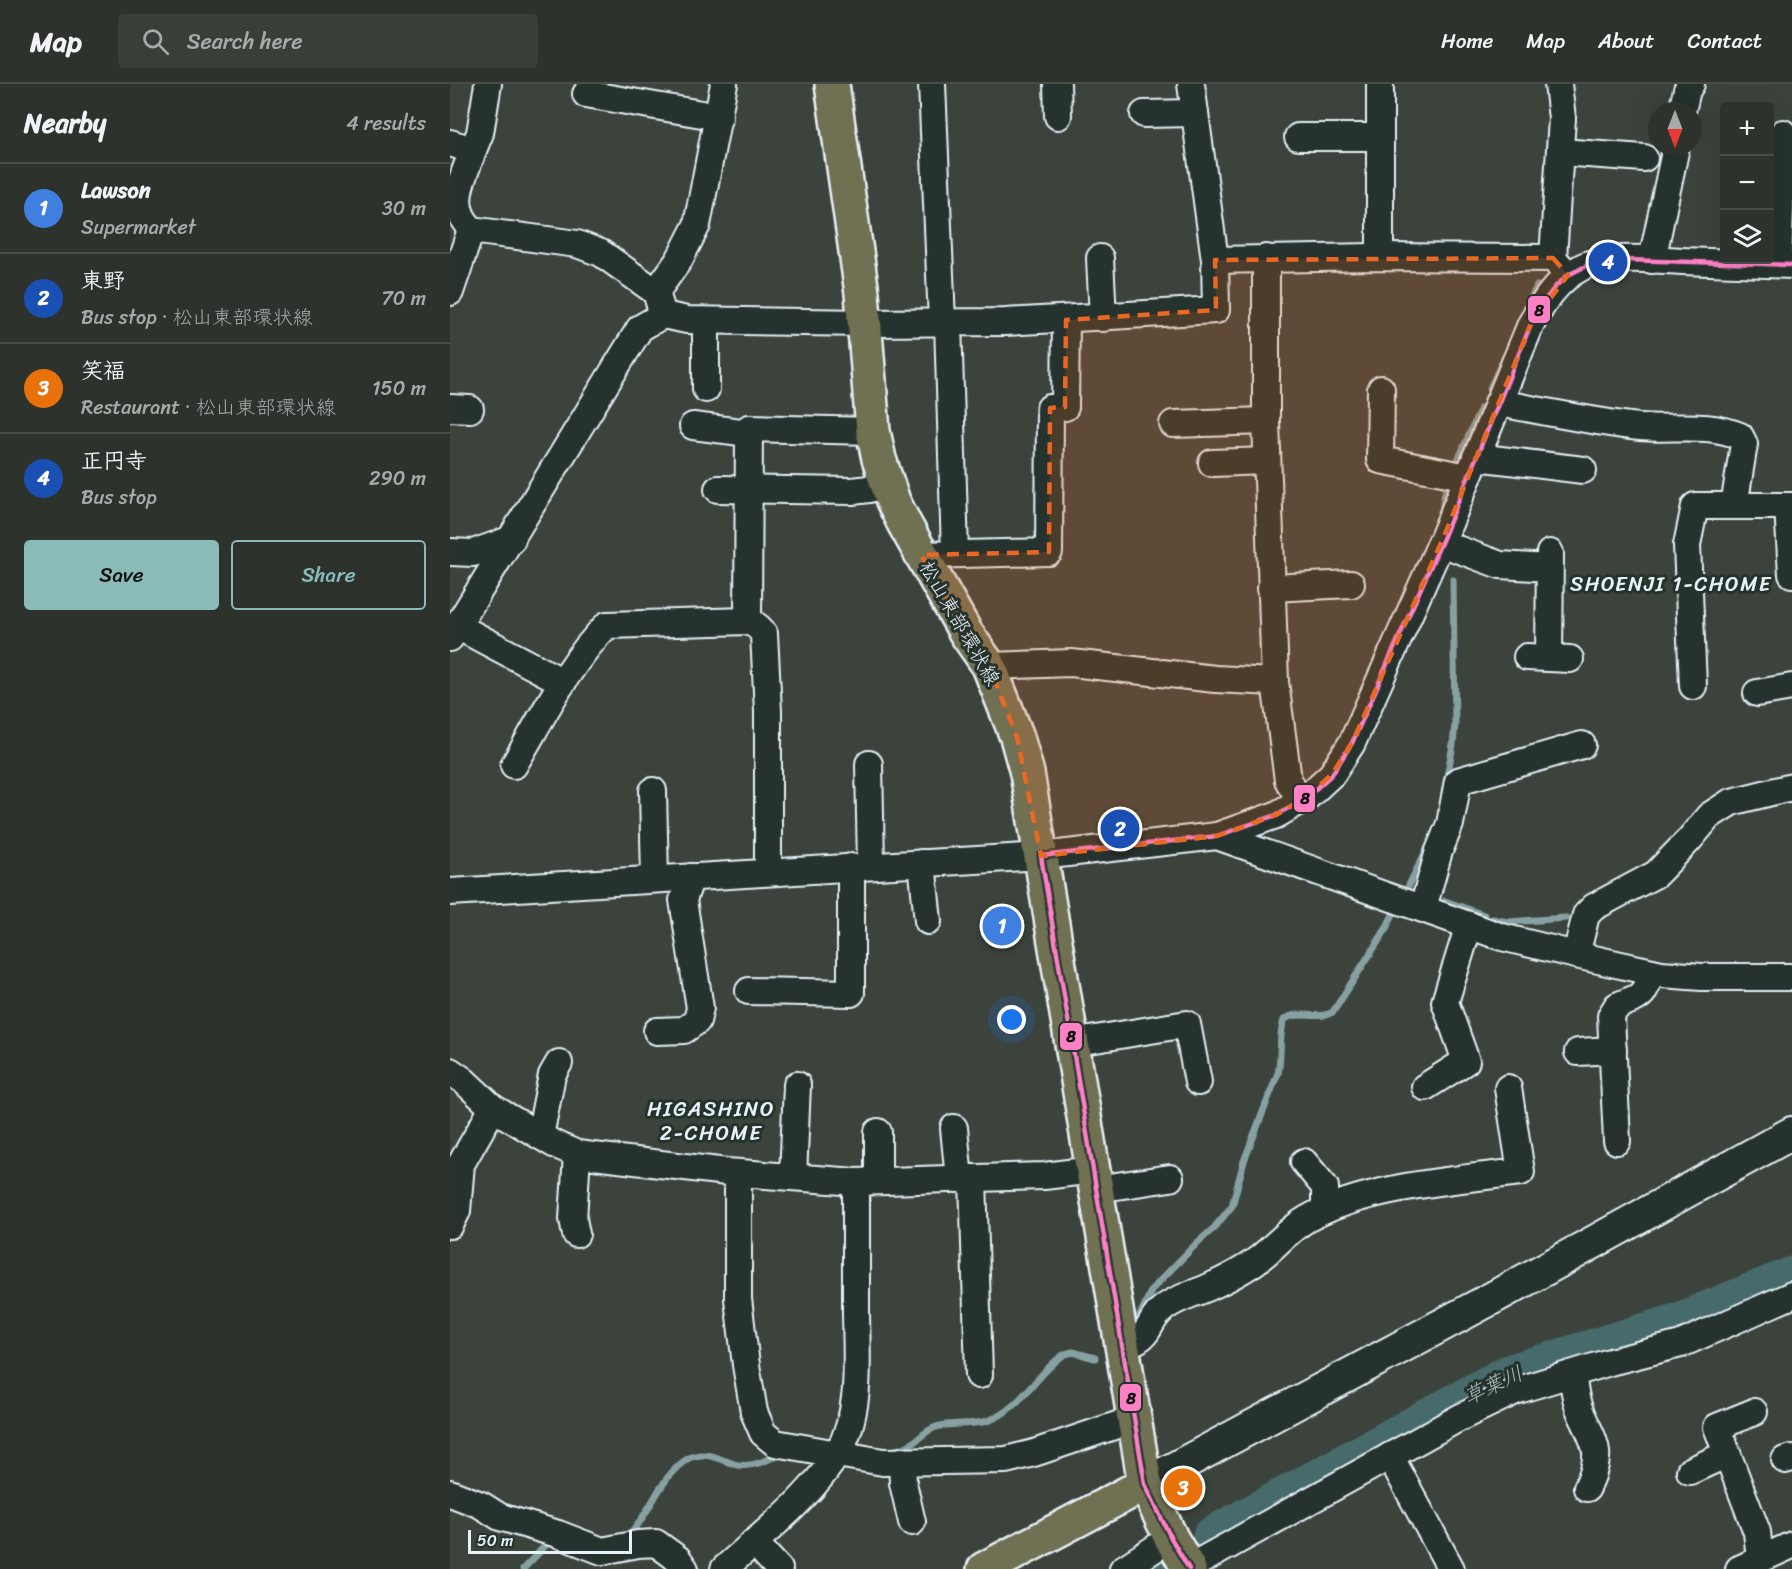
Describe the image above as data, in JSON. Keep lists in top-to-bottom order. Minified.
{"streets":{"main road":["松山東部環状線"]},"districts":["SHOENJI 1-CHOME","HIGASHINO 2-CHOME"],"water":["草葉川"],"lines":["transit line 8"],"scale_bar":"50 m","north":"bottom","page":{"header":"Map","search":"Search here","nav":["Home","Map","About","Contact"],"heading":["Nearby","4 results"],"map_buttons":["+","−"],"list":[{"mark":"1","name":"Lawson","note":"Supermarket","value":"30 m"},{"mark":"2","name":"東野","note":"Bus stop · 松山東部環状線","value":"70 m"},{"mark":"3","name":"笑福","note":"Restaurant · 松山東部環状線","value":"150 m"},{"mark":"4","name":"正円寺","note":"Bus stop","value":"290 m"}],"pins":["4","2","1","3"],"buttons":["Save","Share"],"scale":"50 m"}}
